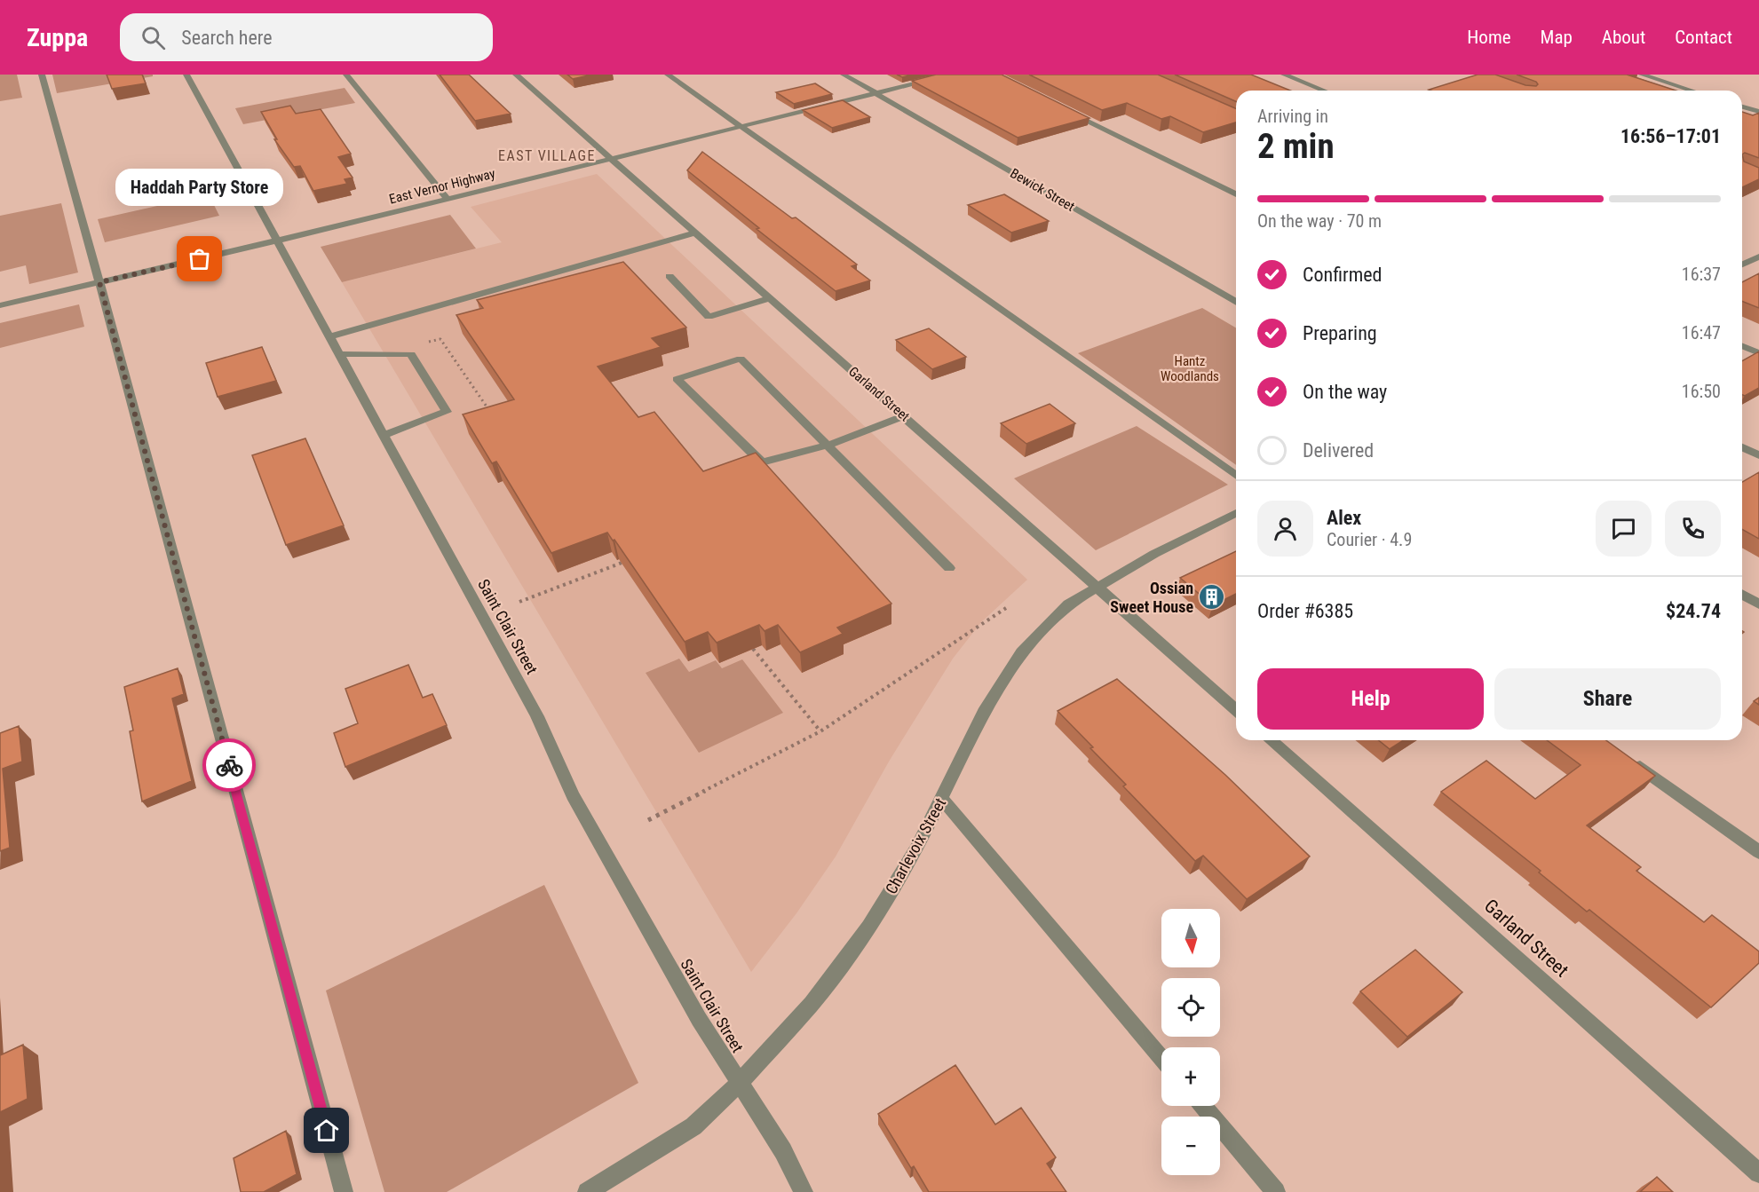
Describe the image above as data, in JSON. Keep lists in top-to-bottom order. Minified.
{"streets":{"street":["East Vernor Highway","Bewick Street","Garland Street","Saint Clair Street","Charlevoix Street"]},"crossings":[["East Vernor Highway","Bewick Street"],["East Vernor Highway","Garland Street"],["East Vernor Highway","Saint Clair Street"],["Garland Street","Charlevoix Street"],["Saint Clair Street","Charlevoix Street"]],"districts":["EAST VILLAGE"],"parks":["Hantz Woodlands"],"places":{"other":["Haddah Party Store"],"building":["Ossian Sweet House"]},"north":"bottom","page":{"header":"Zuppa","search":"Search here","nav":["Home","Map","About","Contact"],"heading":["2 min","Arriving in","16:56–17:01"],"panel":["Alex","Courier · 4.9","Order #6385","$24.74"],"bubble":"Haddah Party Store","bar":"On the way · 70 m","list":[["Confirmed","16:37"],["Preparing","16:47"],["On the way","16:50"],"Delivered"],"buttons":["Help","Share"],"map_buttons":["+","−"]}}
